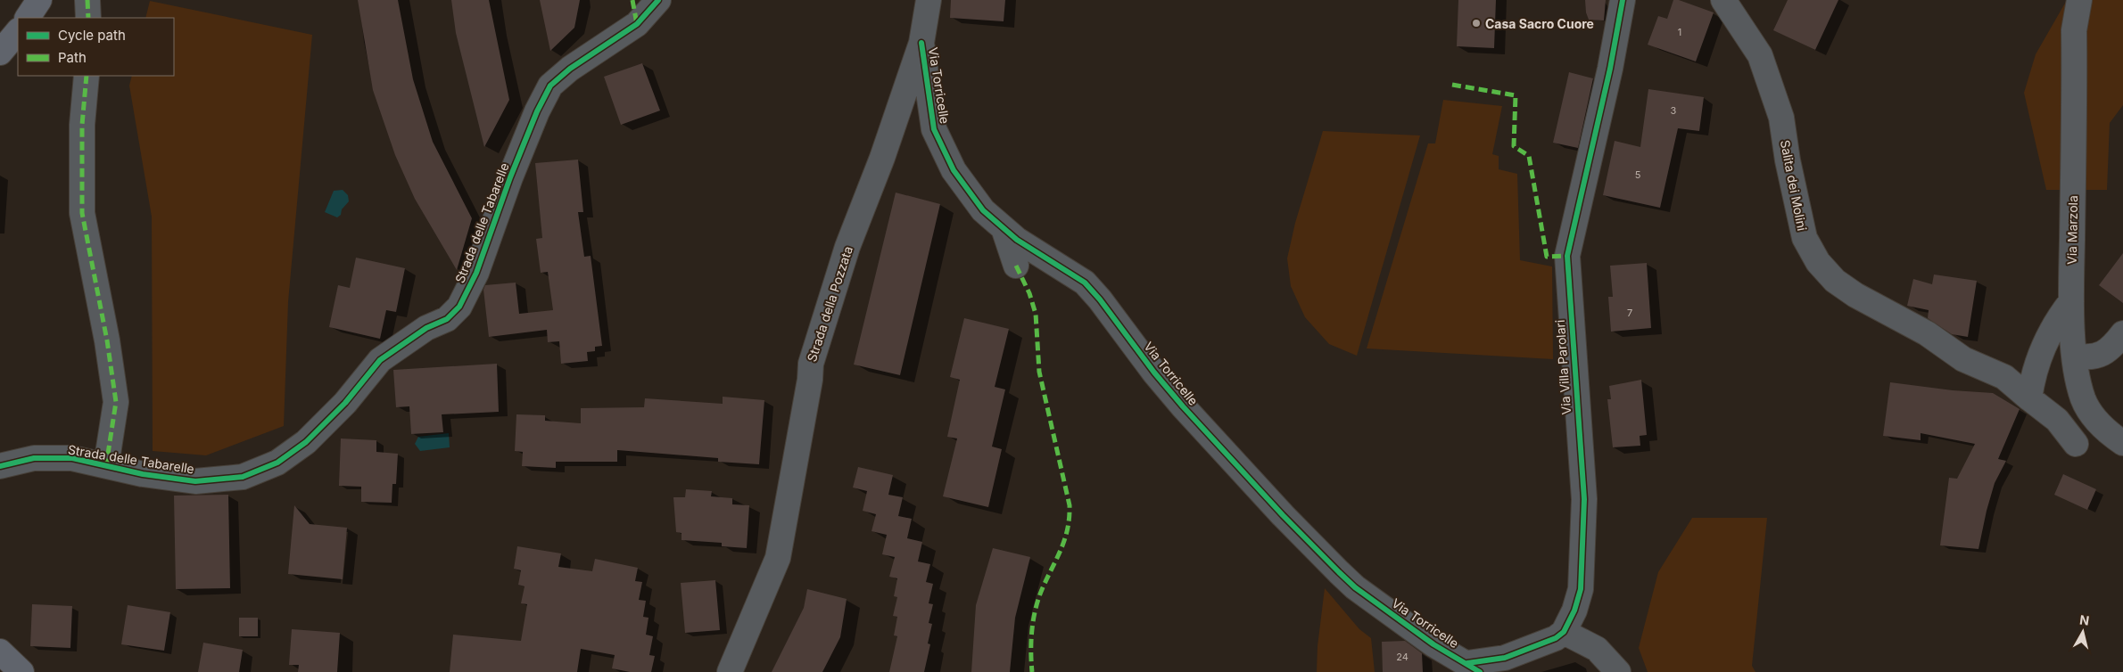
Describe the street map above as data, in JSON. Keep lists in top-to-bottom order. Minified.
{"streets":{"street":["Via Torricelle","Salita dei Molini","Strada delle Tabarelle","Via Marzola","Strada della Pozzata","Via Villa Parolari"]},"crossings":[["Via Torricelle","Strada della Pozzata"]],"places":["Casa Sacro Cuore"],"house_numbers":["1","3","5","7","24"],"legend":["Cycle path","Path"],"north":"top"}
